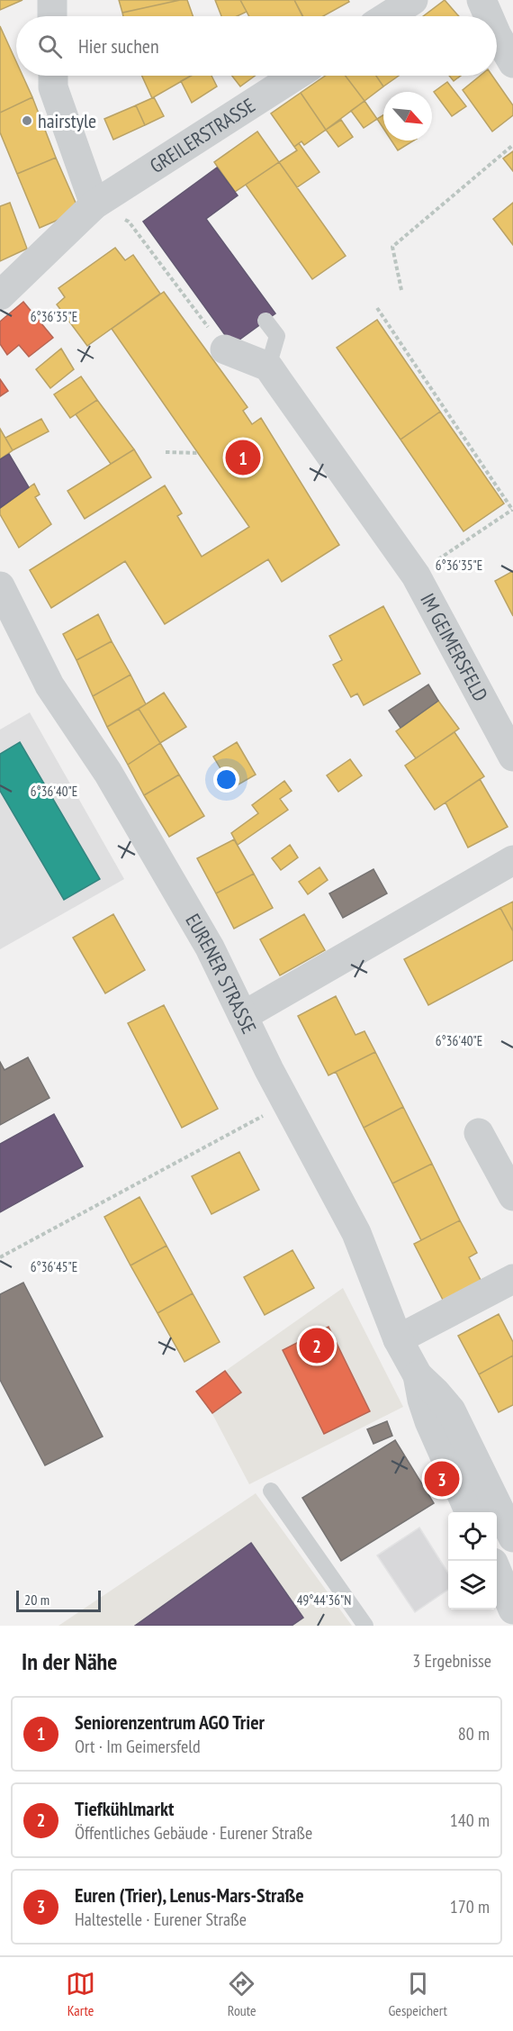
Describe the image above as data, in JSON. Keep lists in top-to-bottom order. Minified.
{"streets":{"street":["GREILERSTRASSE","IM GEIMERSFELD","EURENER STRASSE"]},"places":["hairstyle"],"scale_bar":"20 m","north":"bottom right","page":{"search":"Hier suchen","pins":["1","2","3"],"scale":"20 m","heading":["In der Nähe","3 Ergebnisse"],"list":[{"mark":"1","name":"Seniorenzentrum AGO Trier","note":"Ort · Im Geimersfeld","value":"80 m"},{"mark":"2","name":"Tiefkühlmarkt","note":"Öffentliches Gebäude · Eurener Straße","value":"140 m"},{"mark":"3","name":"Euren (Trier), Lenus-Mars-Straße","note":"Haltestelle · Eurener Straße","value":"170 m"}],"nav":["Karte","Route","Gespeichert"]},"coordinates":["6°36'35\"E","6°36'40\"E","6°36'45\"E","49°44'36\"N"]}
